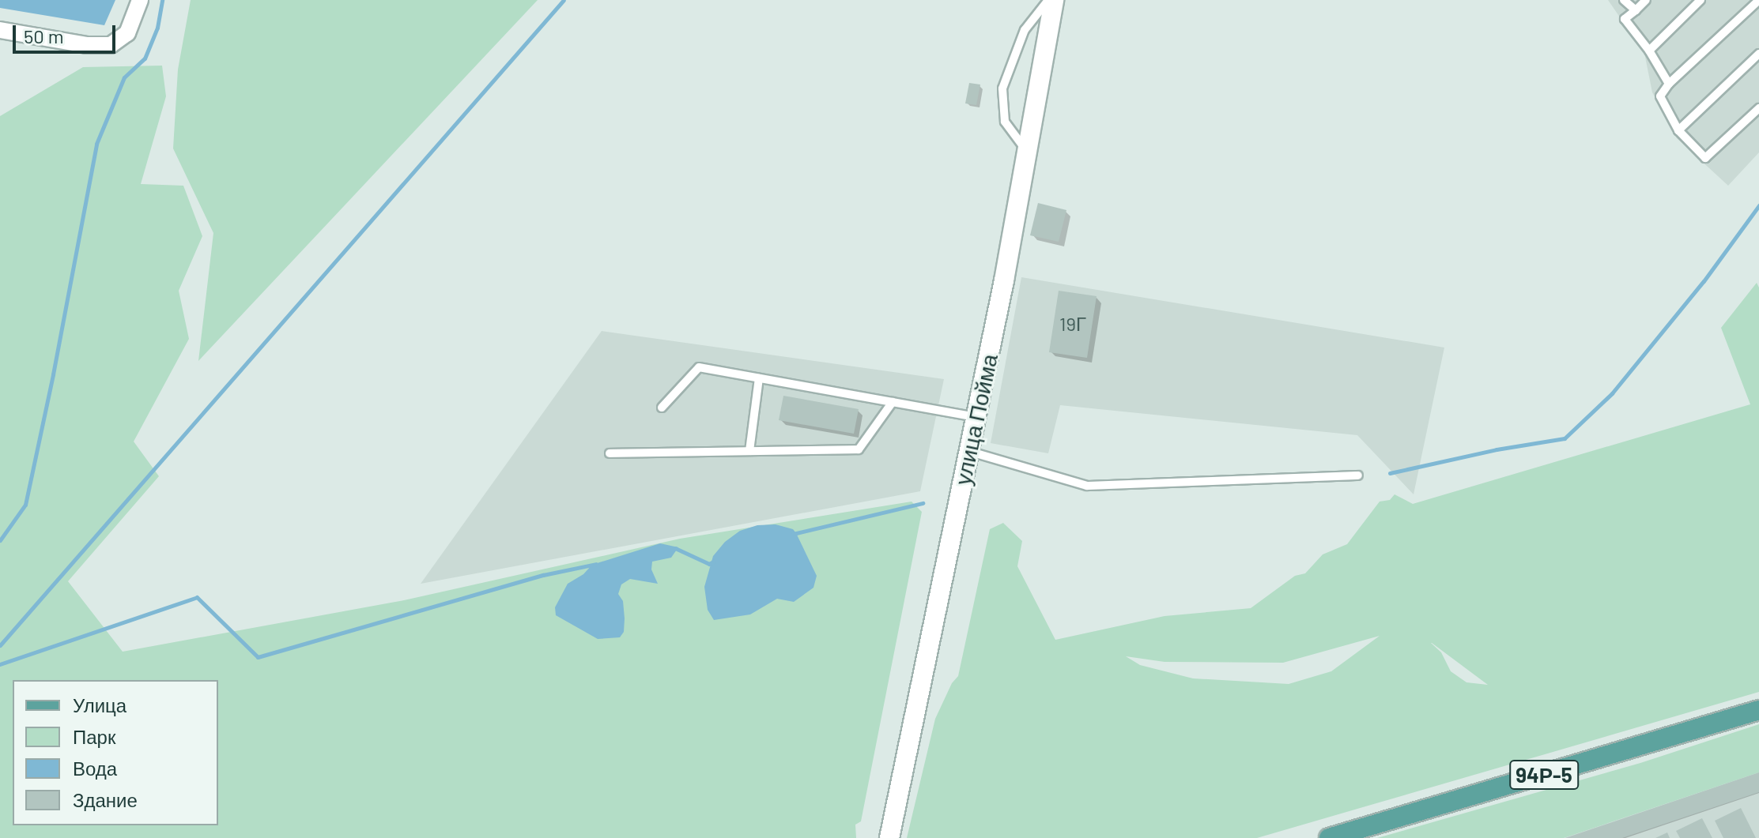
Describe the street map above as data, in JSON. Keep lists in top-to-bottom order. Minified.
{"streets":{"main road":["улица Пойма","94Р-5"]},"house_numbers":["19Г"],"legend":["Улица","Парк","Вода","Здание"],"scale_bar":"50 m"}
